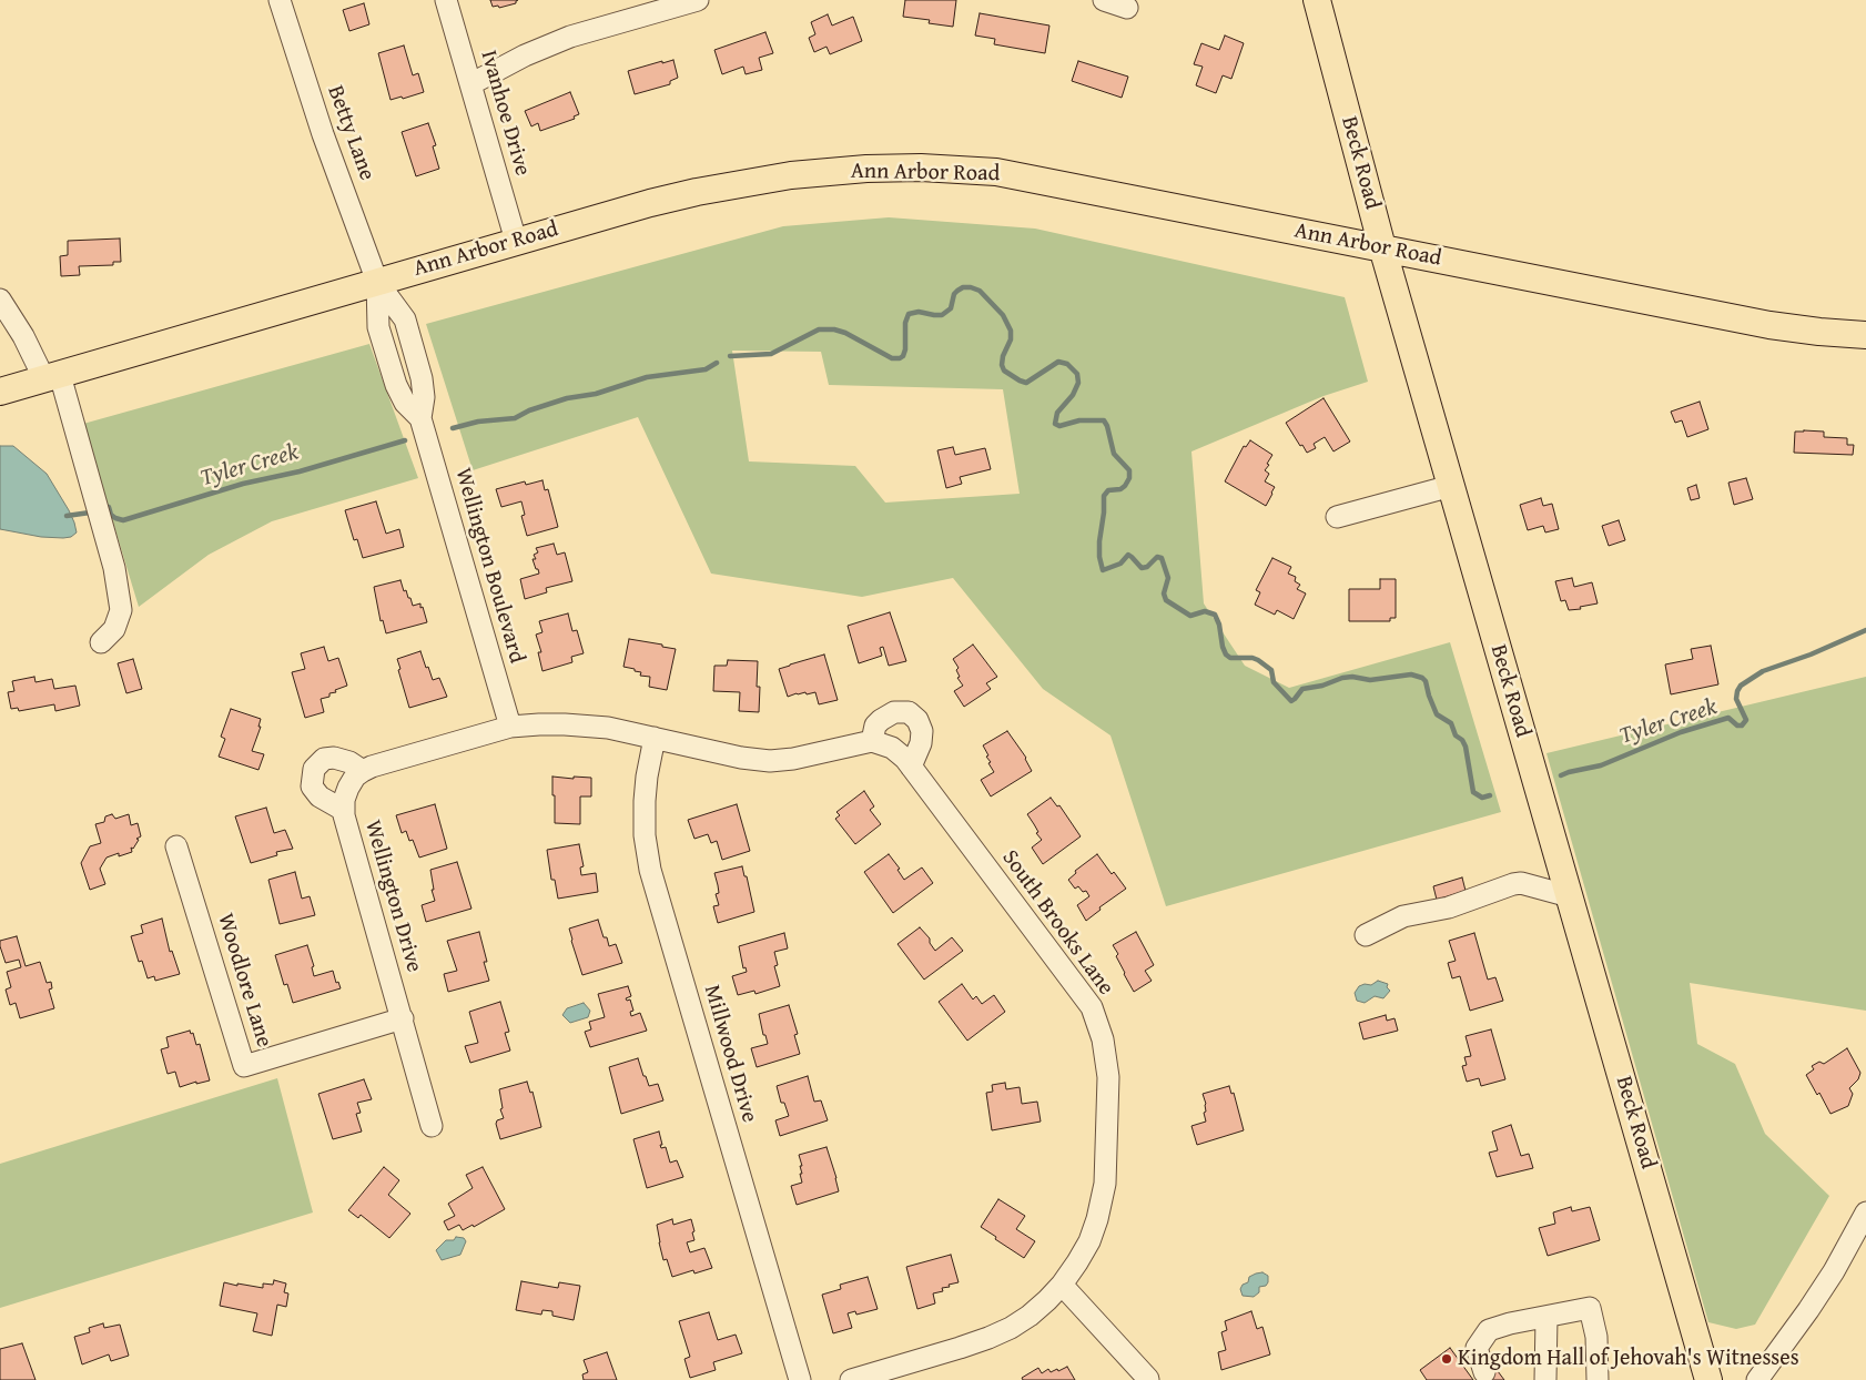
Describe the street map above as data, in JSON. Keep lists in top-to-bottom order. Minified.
{"streets":{"main road":["Beck Road","Ann Arbor Road"],"street":["Ivanhoe Drive","Betty Lane","Wellington Boulevard","Wellington Drive","South Brooks Lane","Woodlore Lane","Millwood Drive"]},"crossings":[["Ivanhoe Drive","Ann Arbor Road"],["Betty Lane","Ann Arbor Road"],["Betty Lane","Wellington Boulevard"],["Beck Road","Ann Arbor Road"],["Ann Arbor Road","Wellington Boulevard"],["Wellington Drive","Woodlore Lane"]],"water":["Tyler Creek"],"places":["Kingdom Hall of Jehovah's Witnesses"]}
